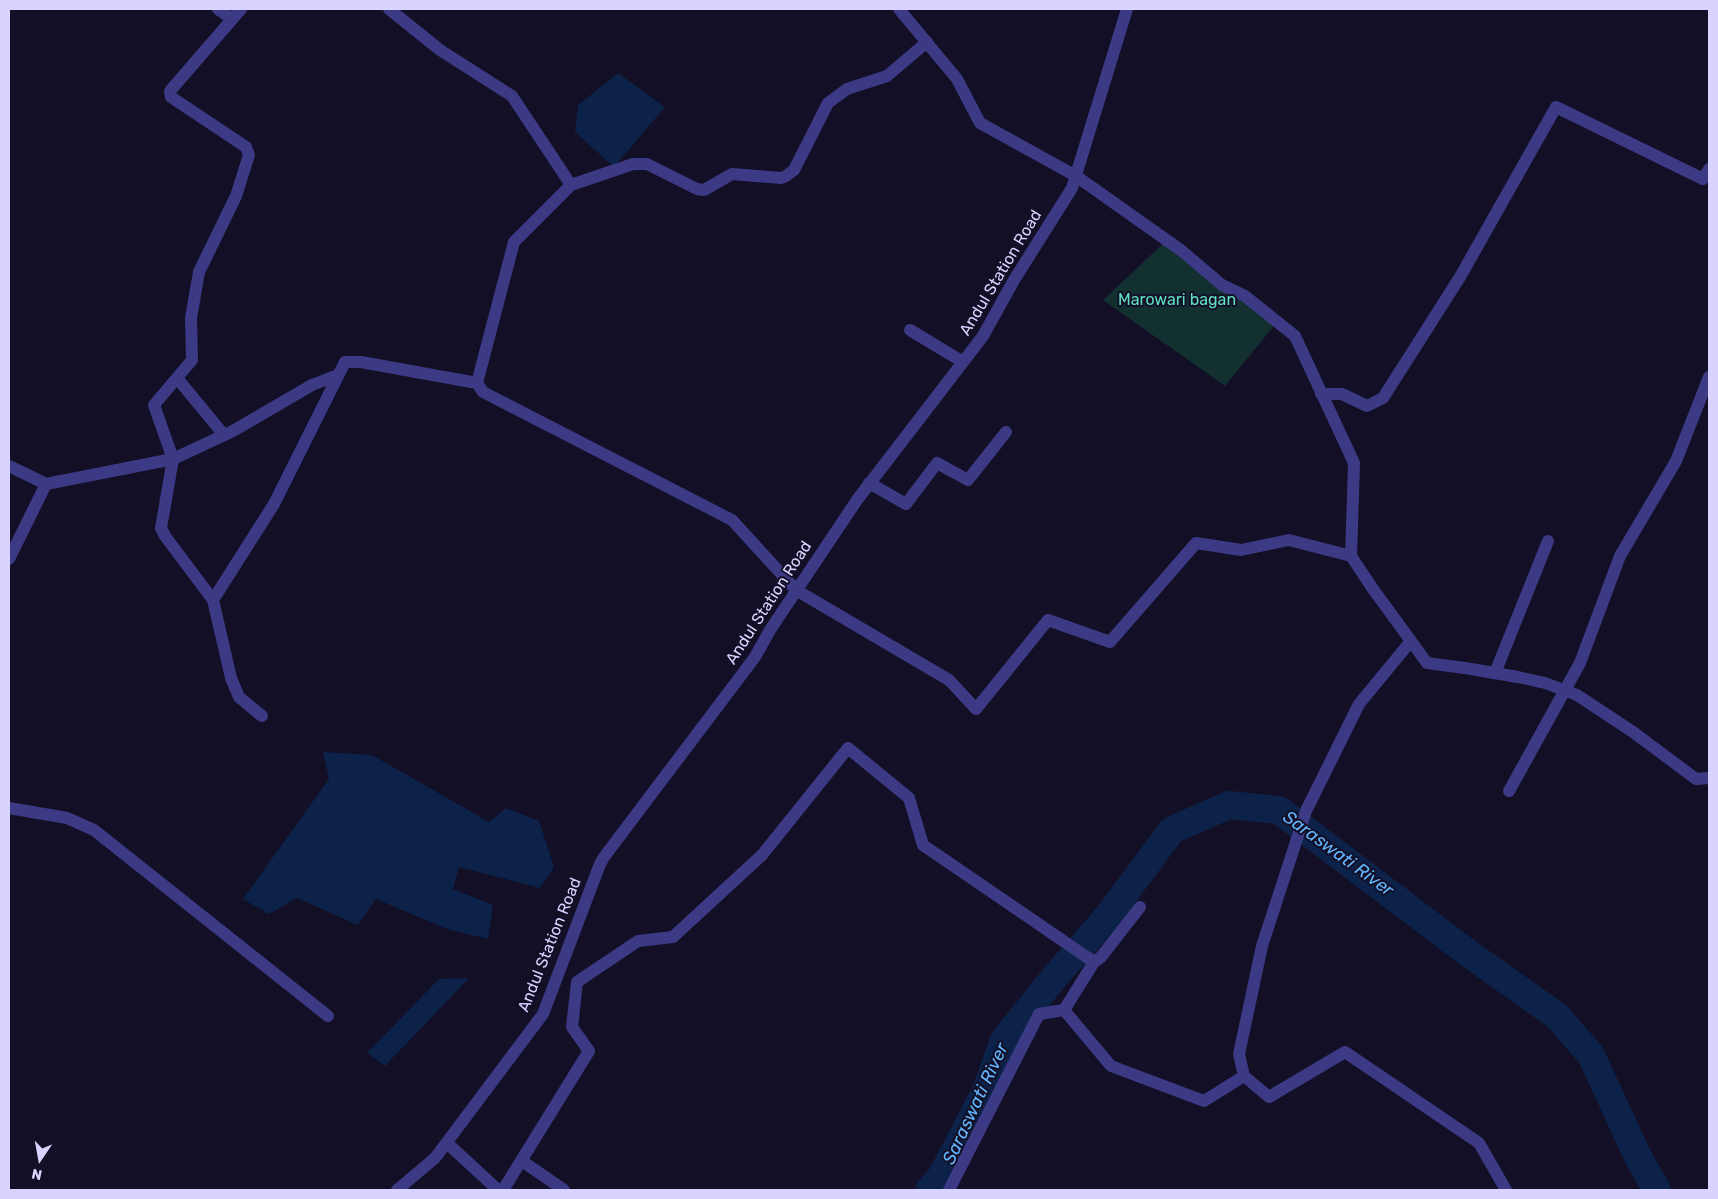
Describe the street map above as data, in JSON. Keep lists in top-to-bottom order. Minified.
{"streets":{"street":["Andul Station Road"]},"water":["Saraswati River"],"parks":["Marowari bagan"],"north":"bottom"}
